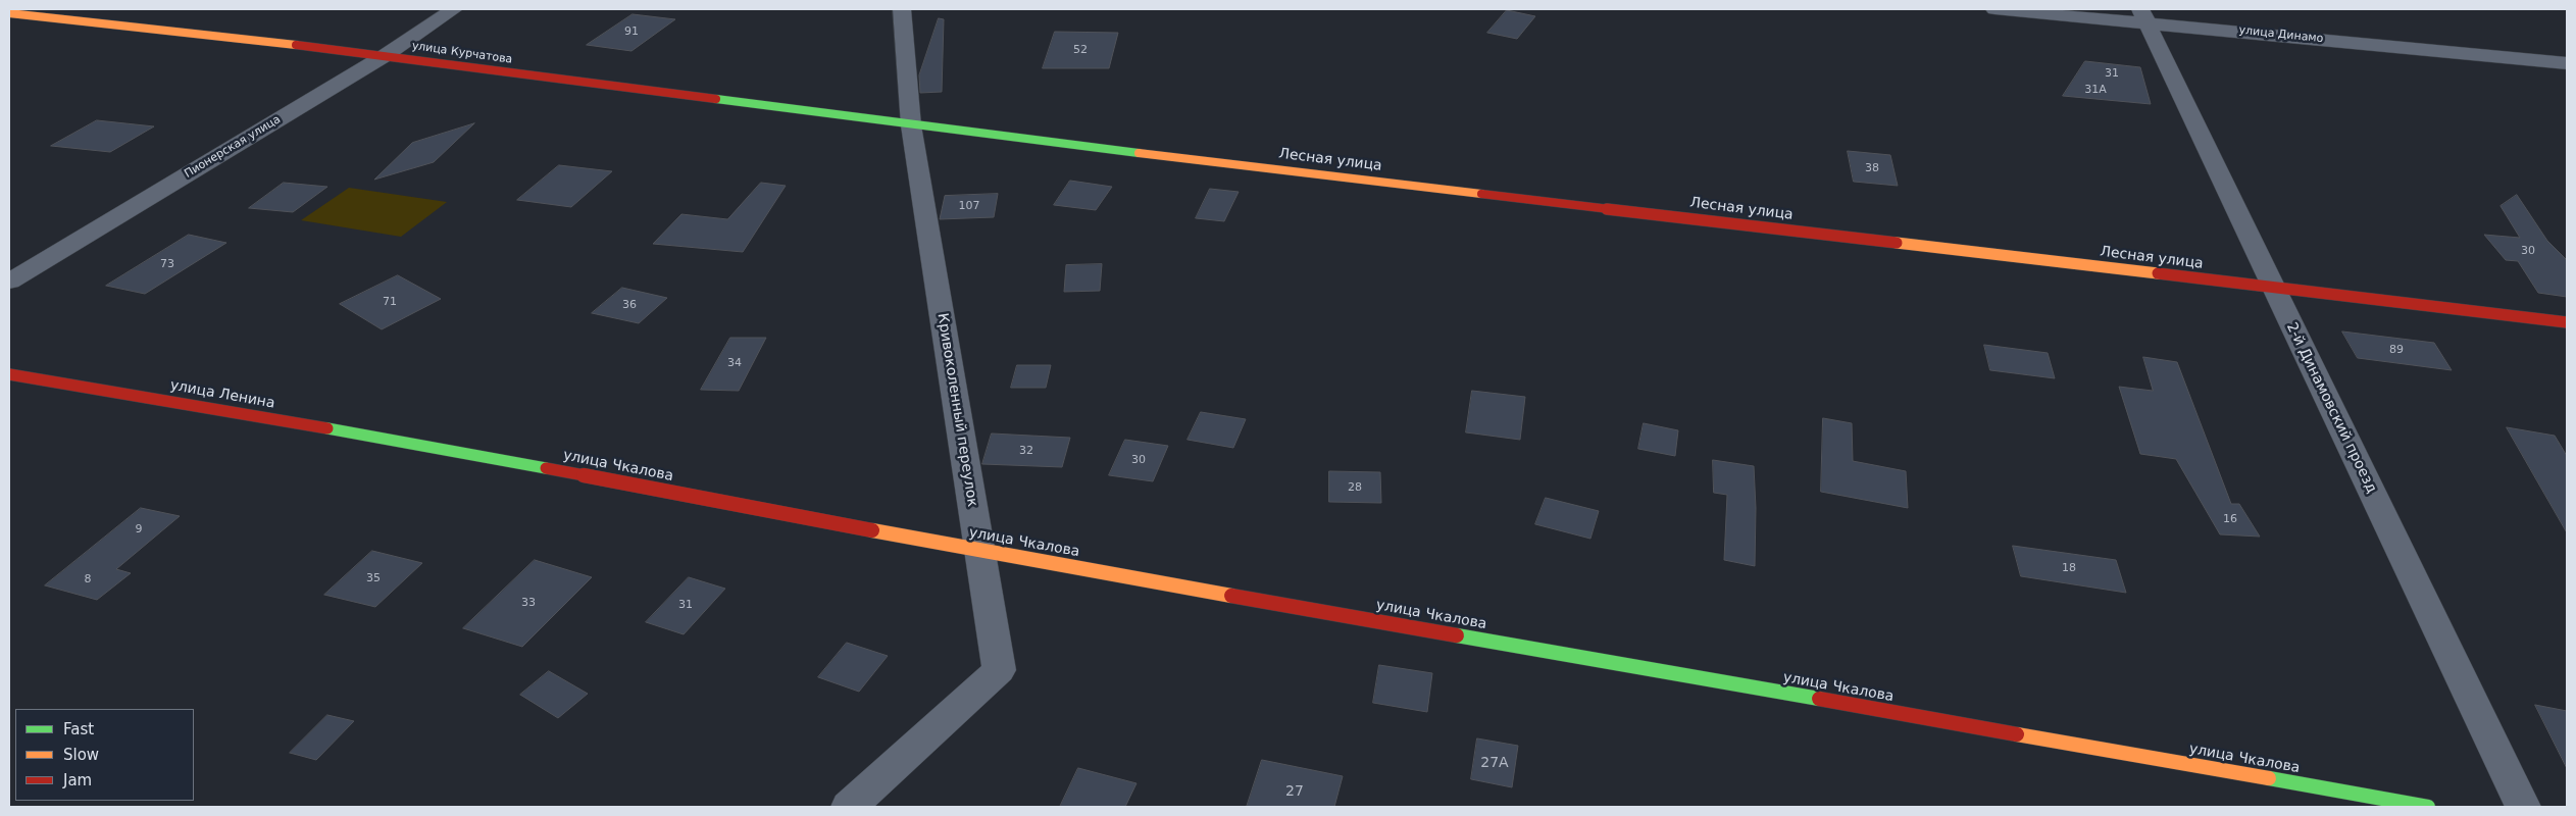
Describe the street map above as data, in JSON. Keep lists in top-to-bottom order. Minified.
{"streets":{"street":["улица Динамо","улица Курчатова","Пионерская улица","Лесная улица","улица Ленина","2-й Динамовский проезд","Кривоколенный переулок","улица Чкалова"]},"crossings":[["улица Динамо","2-й Динамовский проезд"],["улица Курчатова","Пионерская улица"],["улица Курчатова","Лесная улица"],["улица Курчатова","Кривоколенный переулок"],["Лесная улица","2-й Динамовский проезд"],["Лесная улица","Кривоколенный переулок"],["улица Ленина","улица Чкалова"],["Кривоколенный переулок","улица Чкалова"]],"house_numbers":["91","52","31","31А","38","107","30","73","71","36","89","34","32","30","28","16","9","18","35","8","33","31","27А","27"],"legend":["Fast","Slow","Jam"]}
